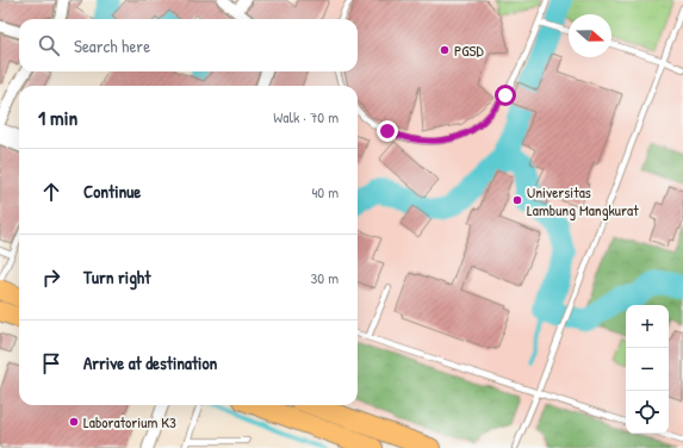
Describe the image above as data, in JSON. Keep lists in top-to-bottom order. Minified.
{"places":["PGSD","Universitas Lambung Mangkurat","Laboratorium K3"],"north":"right","page":{"search":"Search here","heading":["1 min","Walk · 70 m"],"list":[["Continue","40 m"],["Turn right","30 m"],"Arrive at destination"],"map_buttons":["+","−"]}}
